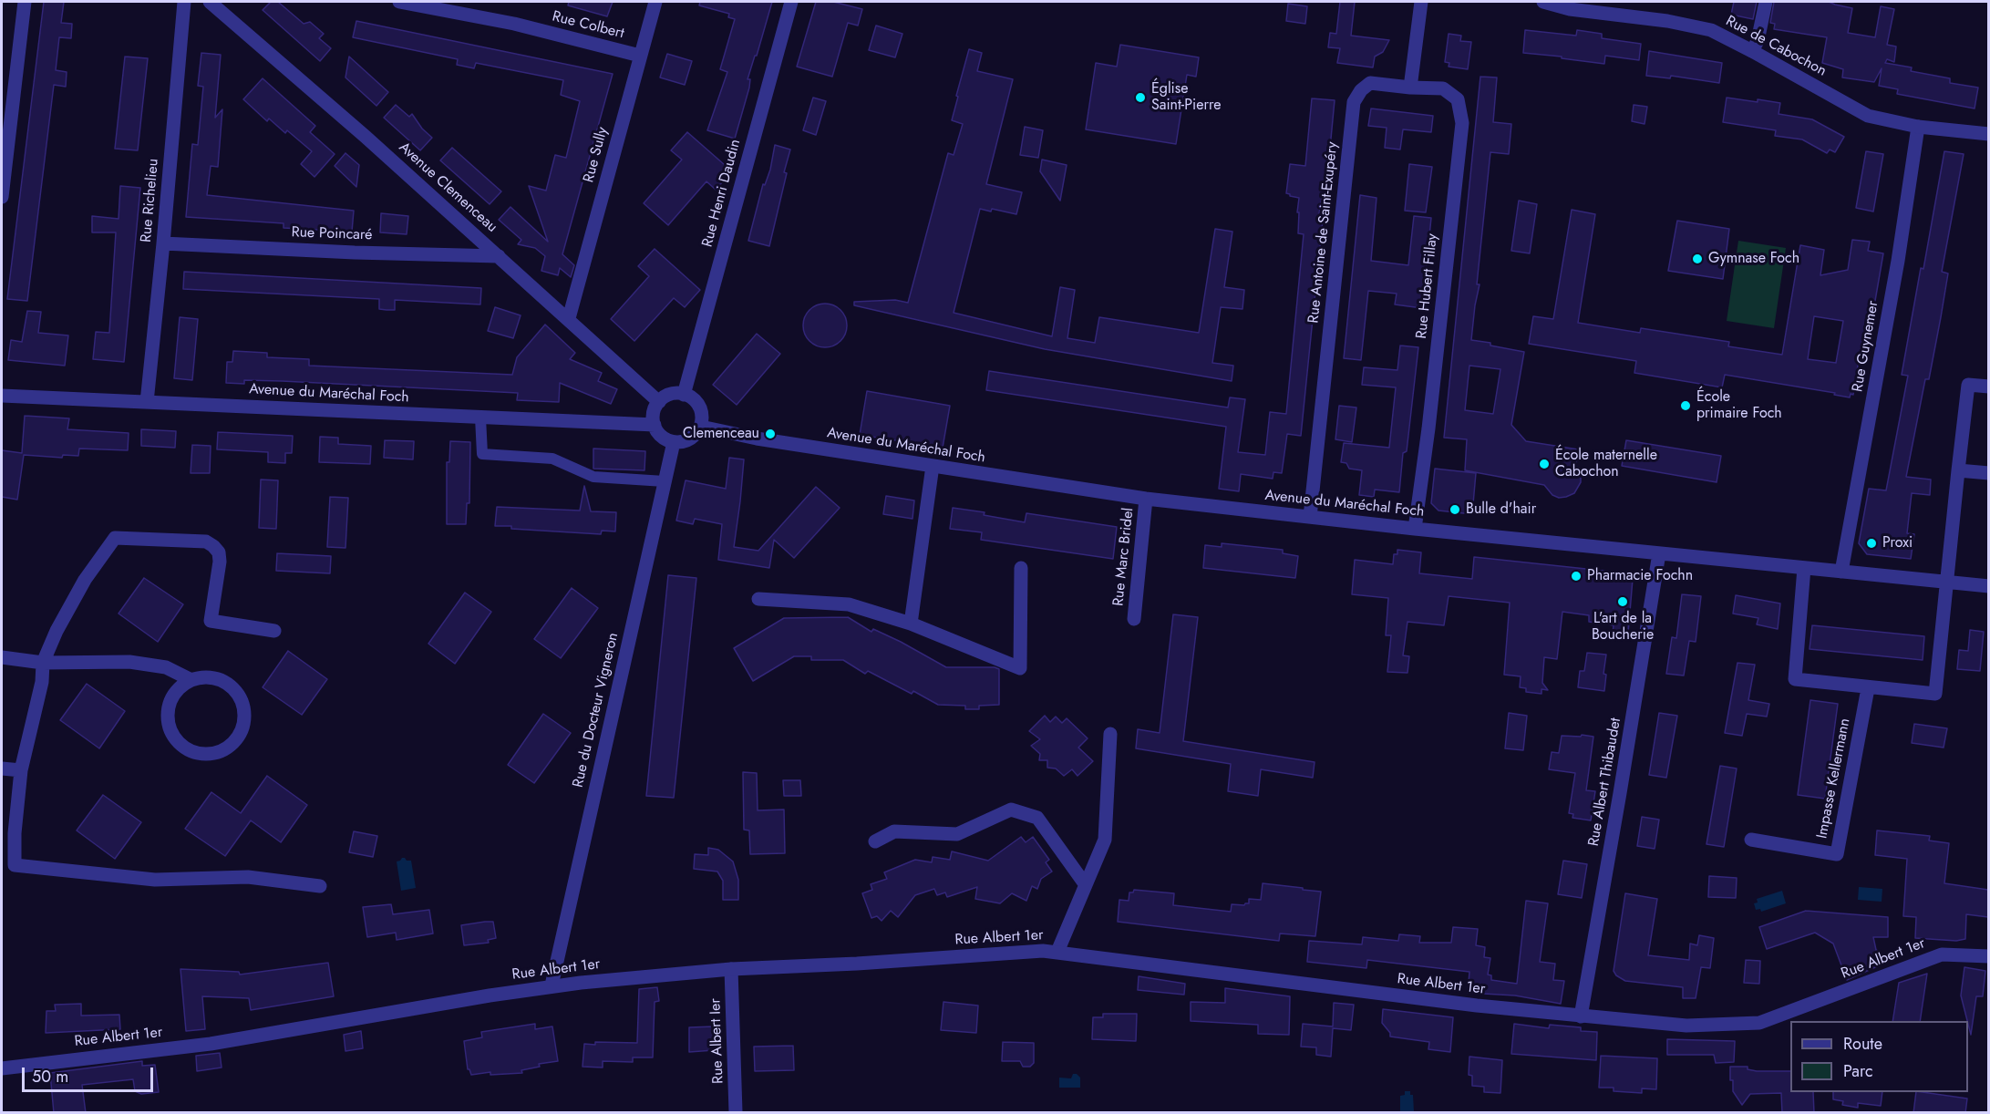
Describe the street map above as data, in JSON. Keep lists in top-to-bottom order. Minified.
{"streets":{"street":["Rue Colbert","Rue de Cabochon","Rue Sully","Avenue Clemenceau","Rue Henri Daudin","Rue Richelieu","Rue Antoine de Saint-Exupéry","Rue Poincaré","Rue Hubert Fillay","Rue Guynemer","Avenue du Maréchal Foch","Rue Marc Bridel","Rue du Docteur Vigneron","Impasse Kellermann","Rue Albert Thibaudet","Rue Albert 1er","Rue Albert Ier"]},"crossings":[["Rue Colbert","Rue Sully"],["Rue de Cabochon","Rue Guynemer"],["Rue Sully","Avenue Clemenceau"],["Avenue Clemenceau","Rue Henri Daudin"],["Avenue Clemenceau","Rue Poincaré"],["Avenue Clemenceau","Avenue du Maréchal Foch"],["Avenue Clemenceau","Rue du Docteur Vigneron"],["Rue Henri Daudin","Avenue du Maréchal Foch"],["Rue Henri Daudin","Rue du Docteur Vigneron"],["Rue Richelieu","Rue Poincaré"],["Rue Richelieu","Avenue du Maréchal Foch"],["Rue Antoine de Saint-Exupéry","Rue Hubert Fillay"],["Rue Antoine de Saint-Exupéry","Avenue du Maréchal Foch"],["Rue Hubert Fillay","Avenue du Maréchal Foch"],["Rue Guynemer","Avenue du Maréchal Foch"],["Avenue du Maréchal Foch","Rue Marc Bridel"],["Avenue du Maréchal Foch","Rue du Docteur Vigneron"],["Avenue du Maréchal Foch","Rue Albert Thibaudet"],["Rue du Docteur Vigneron","Rue Albert 1er"],["Rue Albert Thibaudet","Rue Albert 1er"],["Rue Albert 1er","Rue Albert Ier"]],"places":["Église Saint-Pierre","Gymnase Foch","École primaire Foch","Clemenceau","École maternelle Cabochon","Bulle d'hair","Proxi","Pharmacie Fochn","L'art de la Boucherie"],"legend":["Route","Parc"],"scale_bar":"50 m"}
